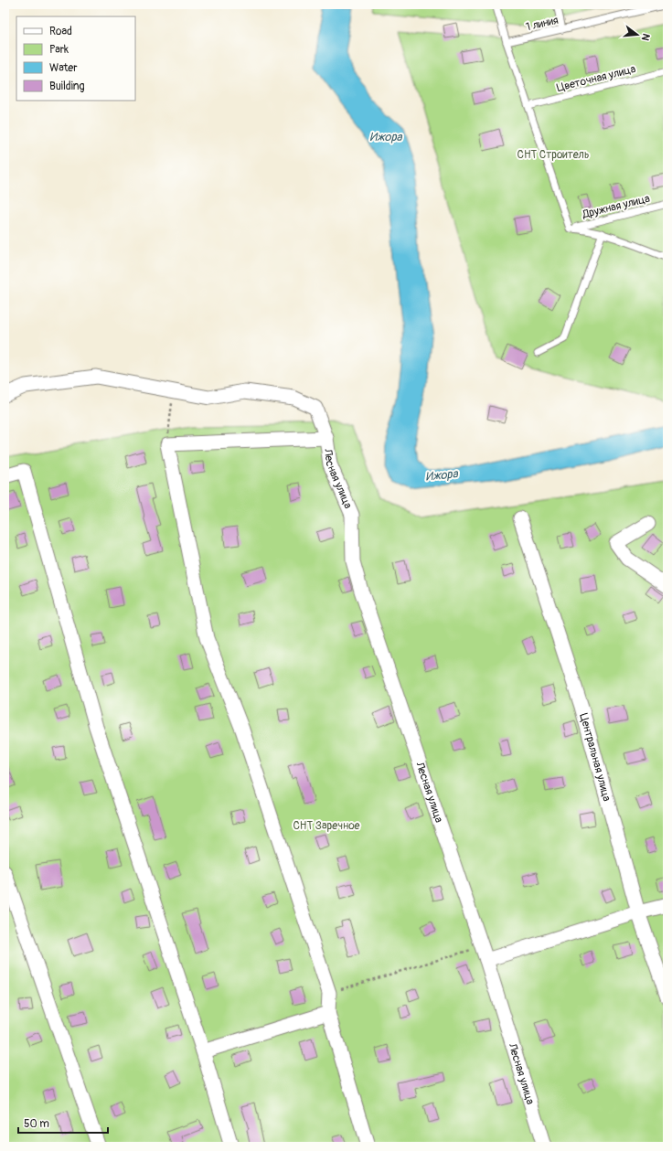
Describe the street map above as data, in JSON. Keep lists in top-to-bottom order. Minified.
{"streets":{"street":["Лесная улица","Центральная улица"],"lane":["1 линия","Цветочная улица","Дружная улица"]},"water":["Ижора"],"parks":["СНТ Строитель","СНТ Заречное"],"legend":["Road","Park","Water","Building"],"scale_bar":"50 m","north":"right"}
